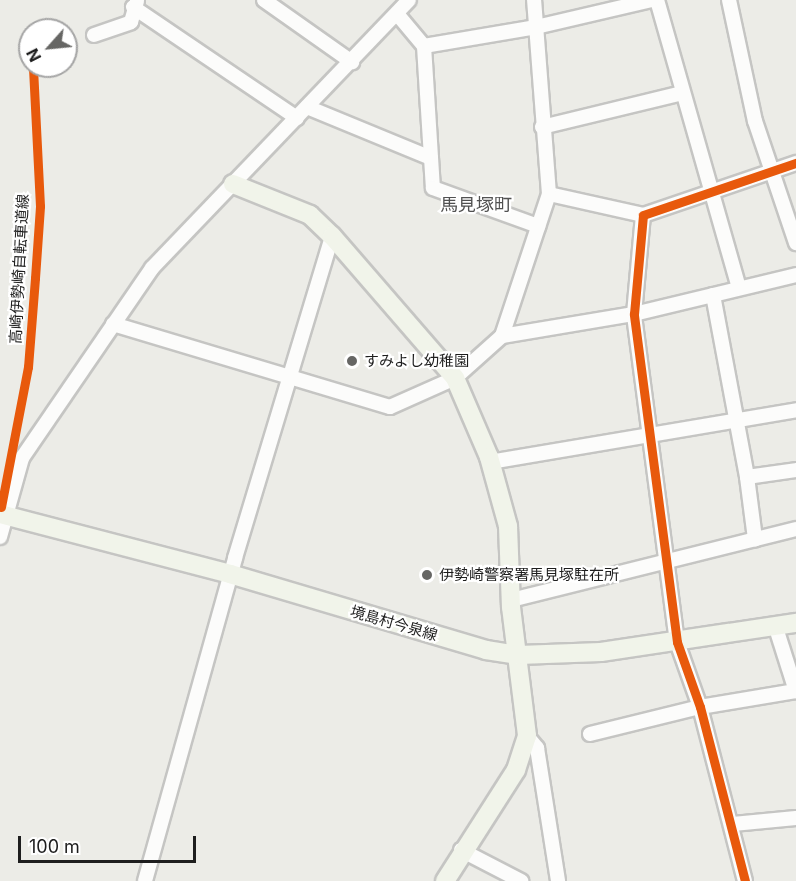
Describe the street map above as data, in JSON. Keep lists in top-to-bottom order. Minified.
{"streets":{"street":["境島村今泉線"],"cycle path":["高崎伊勢崎自転車道線"]},"districts":["馬見塚町"],"places":["すみよし幼稚園","伊勢崎警察署馬見塚駐在所"],"scale_bar":"100 m","north":"bottom left"}
